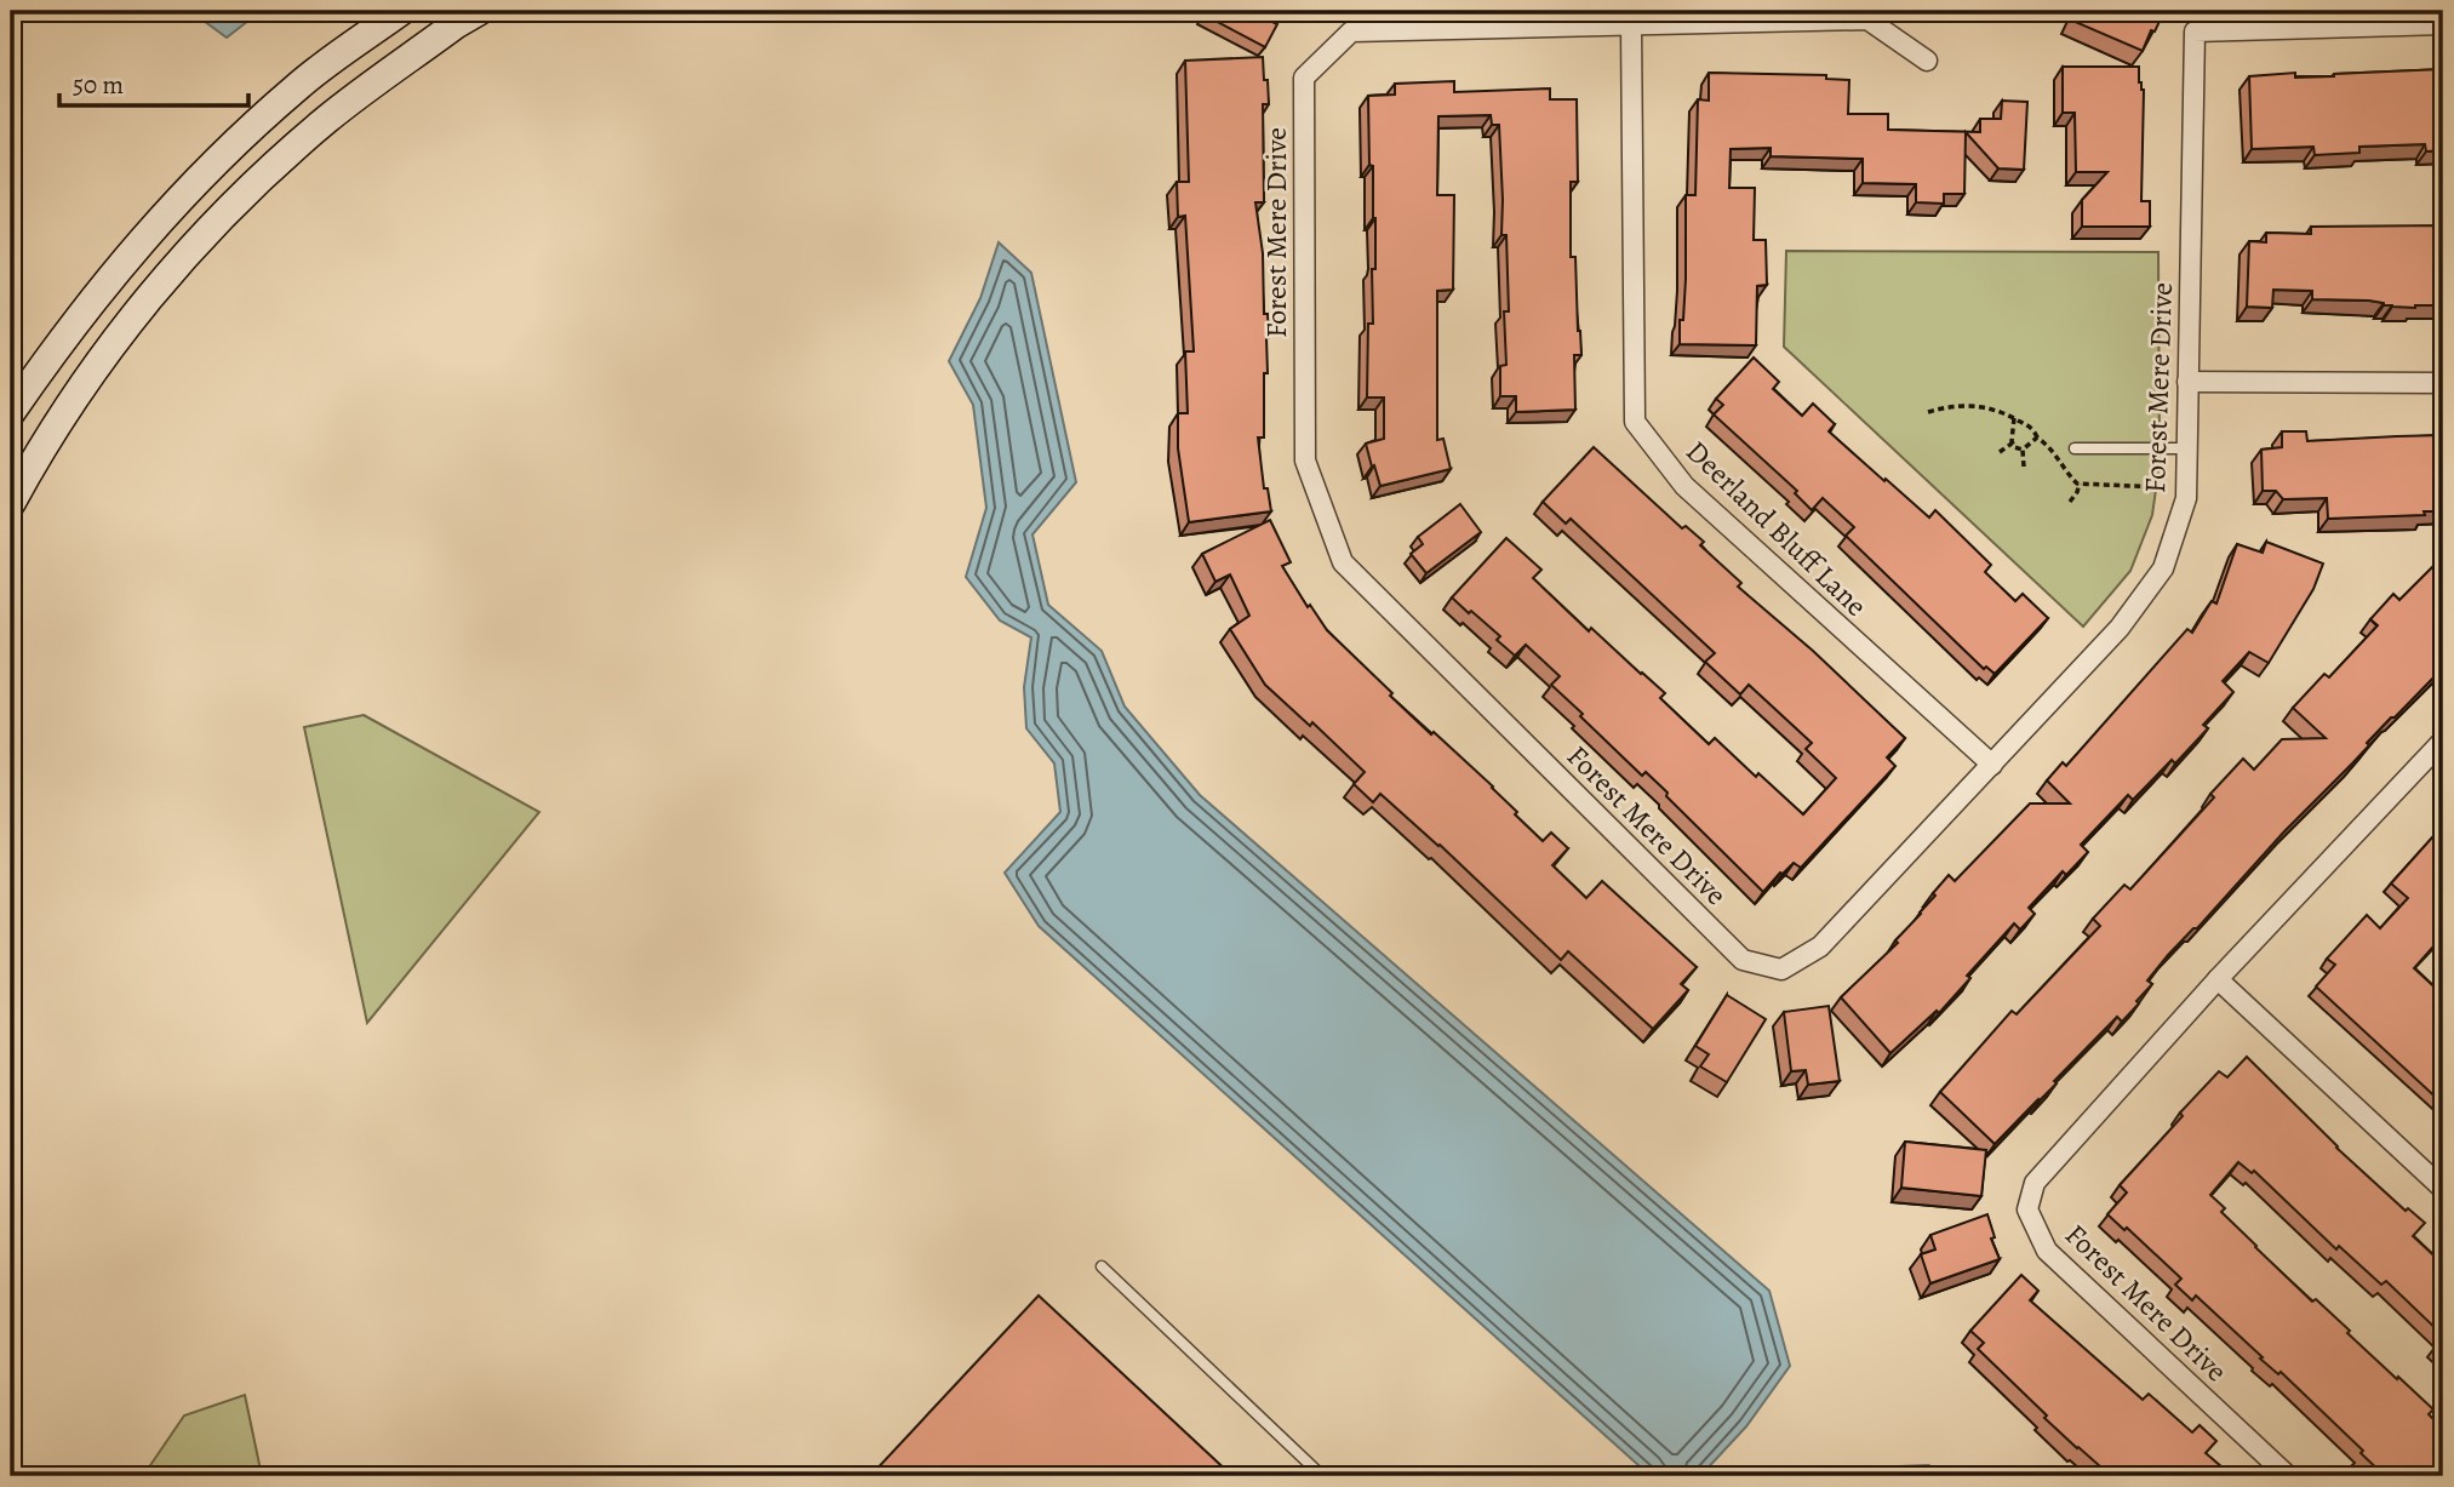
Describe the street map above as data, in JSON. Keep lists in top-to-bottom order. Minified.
{"streets":{"street":["Forest Mere Drive","Deerland Bluff Lane"]},"crossings":[["Forest Mere Drive","Deerland Bluff Lane"]],"scale_bar":"50 m"}
